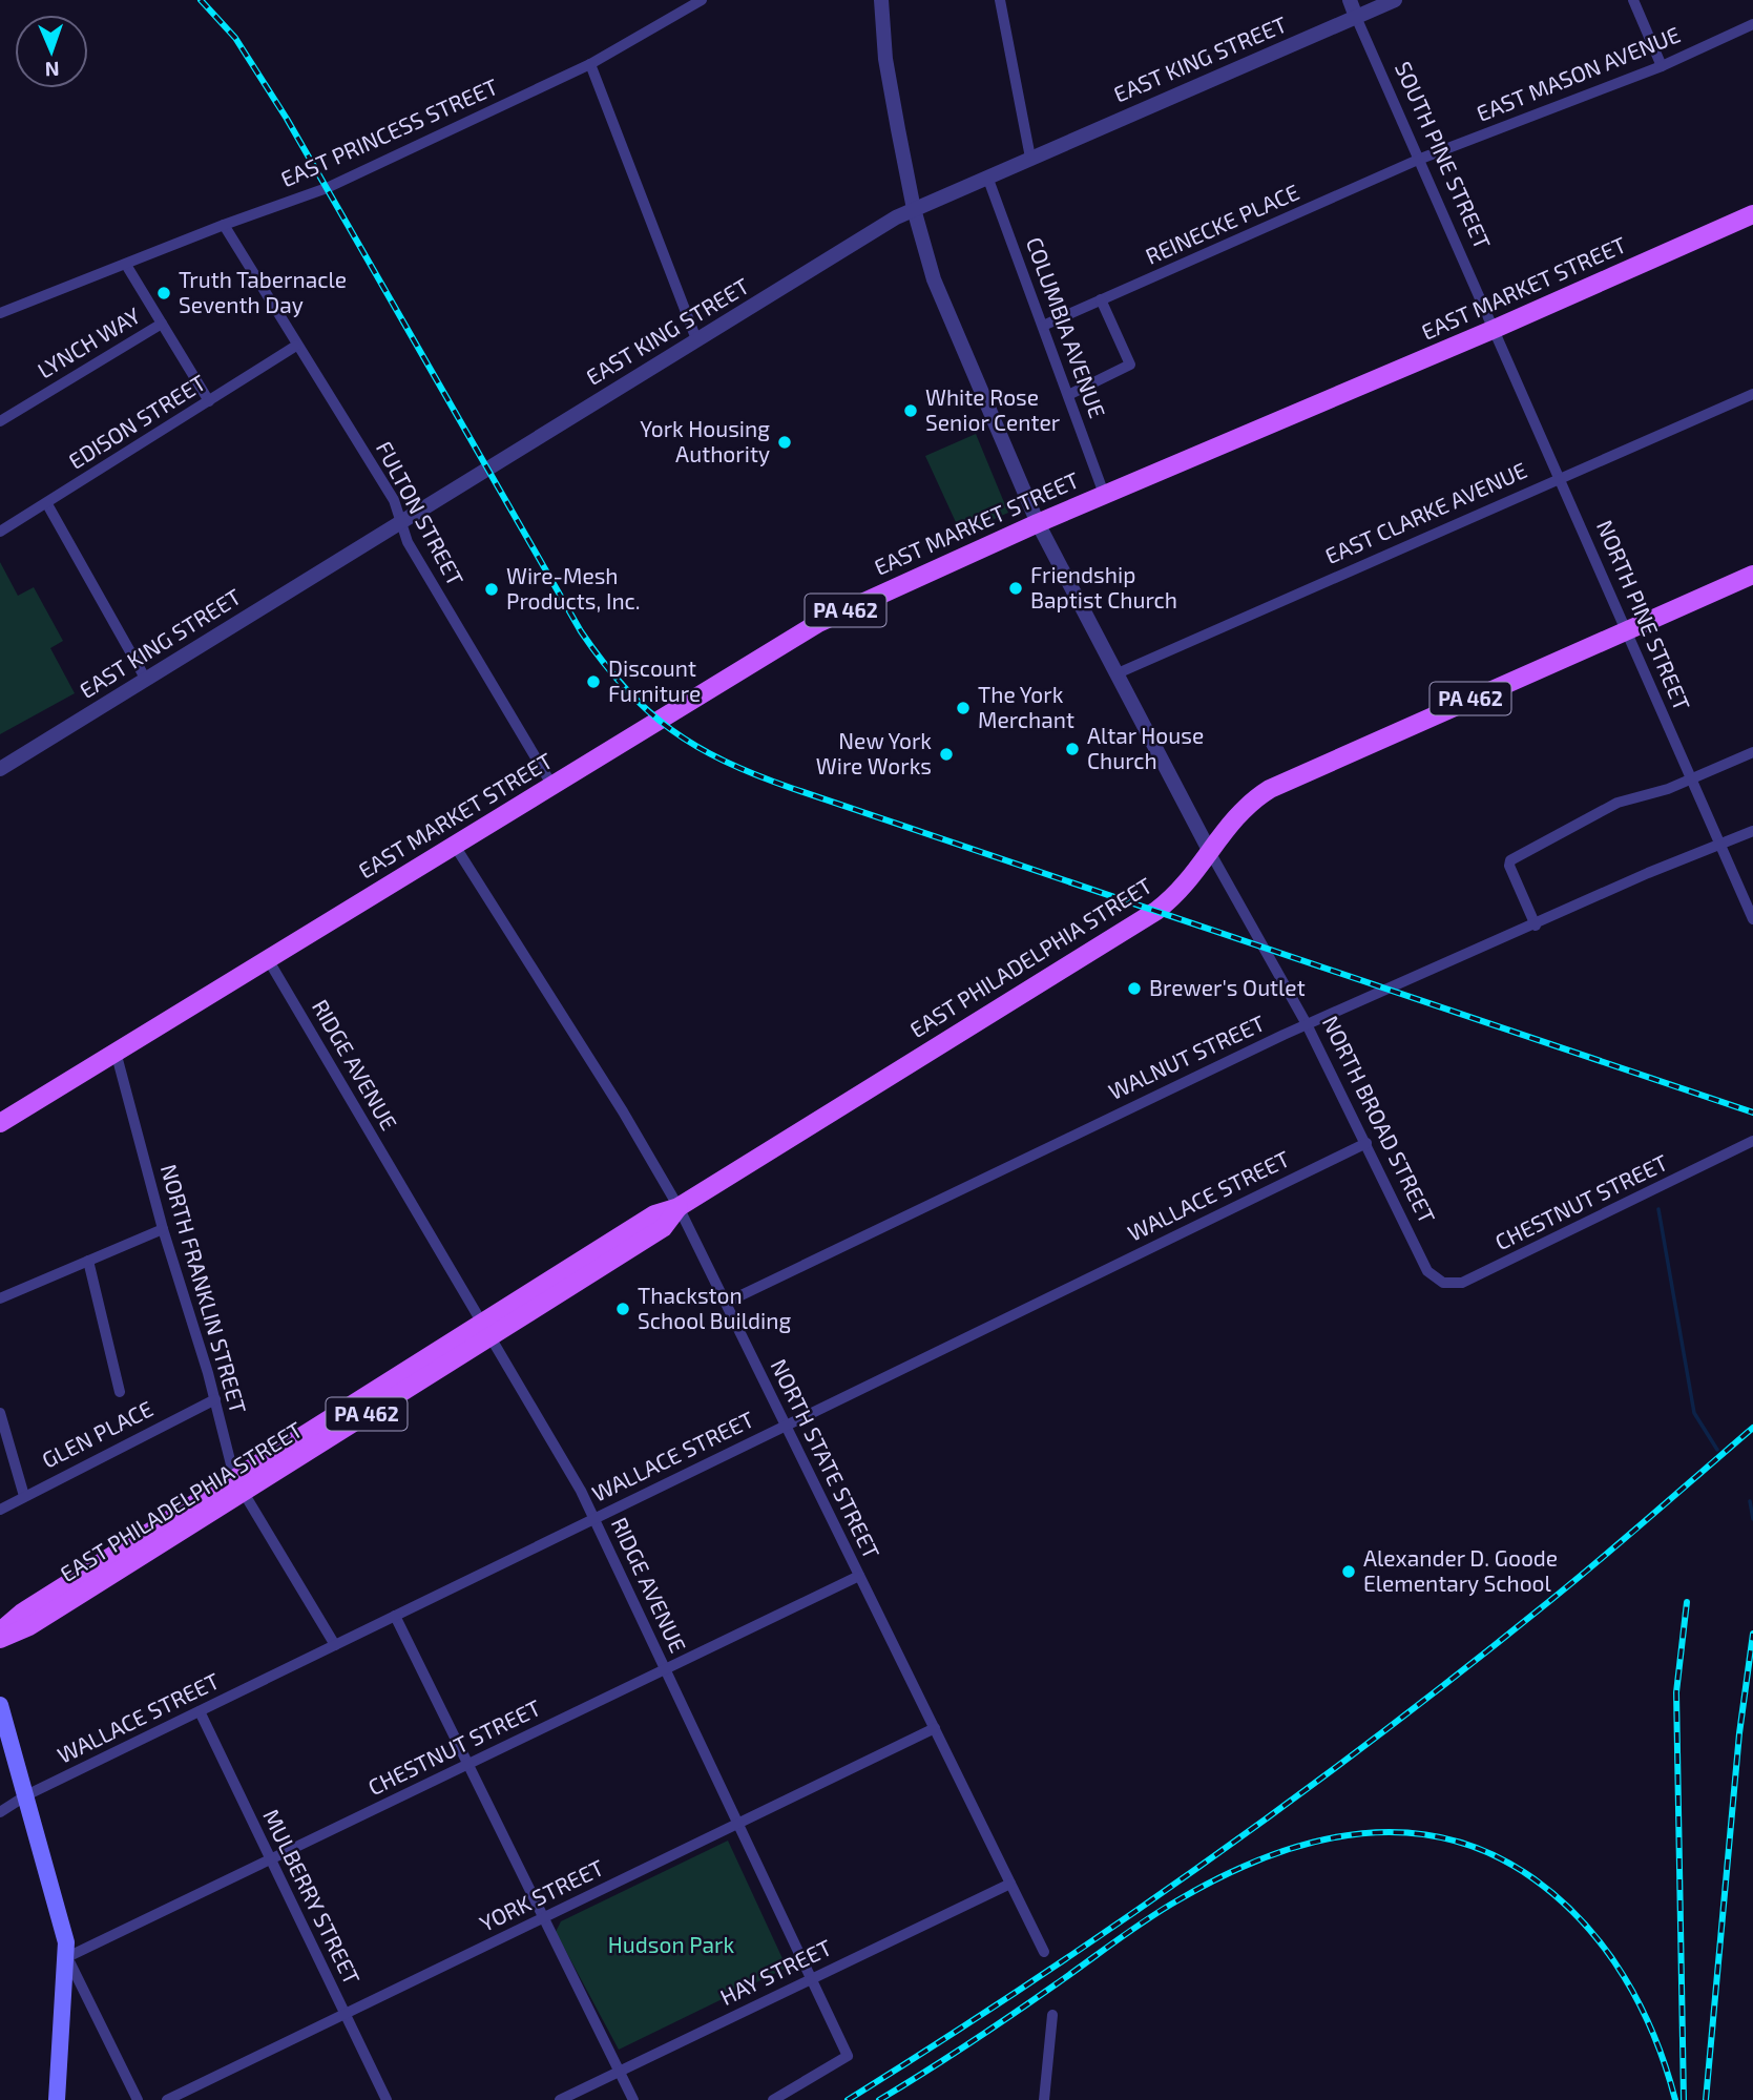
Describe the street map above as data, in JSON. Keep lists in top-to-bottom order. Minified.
{"streets":{"main road":["EAST MARKET STREET","PA 462","EAST PHILADELPHIA STREET"],"street":["EAST KING STREET","EAST MASON AVENUE","EAST PRINCESS STREET","SOUTH PINE STREET","REINECKE PLACE","COLUMBIA AVENUE","LYNCH WAY","EDISON STREET","FULTON STREET","EAST CLARKE AVENUE","NORTH PINE STREET","WALNUT STREET","RIDGE AVENUE","NORTH BROAD STREET","WALLACE STREET","CHESTNUT STREET","NORTH FRANKLIN STREET","GLEN PLACE","NORTH STATE STREET","YORK STREET","MULBERRY STREET","HAY STREET"]},"crossings":[["EAST KING STREET","SOUTH PINE STREET"],["EAST KING STREET","COLUMBIA AVENUE"],["EAST KING STREET","FULTON STREET"],["EAST KING STREET","NORTH BROAD STREET"],["EAST MASON AVENUE","SOUTH PINE STREET"],["EAST MASON AVENUE","REINECKE PLACE"],["EAST PRINCESS STREET","FULTON STREET"],["SOUTH PINE STREET","REINECKE PLACE"],["SOUTH PINE STREET","EAST MARKET STREET"],["SOUTH PINE STREET","NORTH PINE STREET"],["REINECKE PLACE","COLUMBIA AVENUE"],["EAST MARKET STREET","COLUMBIA AVENUE"],["EAST MARKET STREET","FULTON STREET"],["EAST MARKET STREET","NORTH PINE STREET"],["EAST MARKET STREET","RIDGE AVENUE"],["EAST MARKET STREET","NORTH BROAD STREET"],["EAST MARKET STREET","NORTH FRANKLIN STREET"],["EAST MARKET STREET","NORTH STATE STREET"],["EDISON STREET","FULTON STREET"],["EAST CLARKE AVENUE","NORTH PINE STREET"],["EAST CLARKE AVENUE","NORTH BROAD STREET"],["NORTH PINE STREET","EAST PHILADELPHIA STREET"],["NORTH PINE STREET","WALNUT STREET"],["EAST PHILADELPHIA STREET","RIDGE AVENUE"],["EAST PHILADELPHIA STREET","NORTH BROAD STREET"],["EAST PHILADELPHIA STREET","NORTH FRANKLIN STREET"],["EAST PHILADELPHIA STREET","NORTH STATE STREET"],["WALNUT STREET","NORTH BROAD STREET"],["WALNUT STREET","NORTH STATE STREET"],["RIDGE AVENUE","WALLACE STREET"],["RIDGE AVENUE","CHESTNUT STREET"],["RIDGE AVENUE","YORK STREET"],["RIDGE AVENUE","HAY STREET"],["NORTH BROAD STREET","WALLACE STREET"],["NORTH BROAD STREET","CHESTNUT STREET"],["WALLACE STREET","NORTH FRANKLIN STREET"],["WALLACE STREET","NORTH STATE STREET"],["WALLACE STREET","MULBERRY STREET"],["CHESTNUT STREET","NORTH STATE STREET"],["CHESTNUT STREET","MULBERRY STREET"],["NORTH FRANKLIN STREET","GLEN PLACE"],["NORTH STATE STREET","YORK STREET"],["NORTH STATE STREET","HAY STREET"],["YORK STREET","MULBERRY STREET"]],"parks":["Hudson Park"],"places":["Truth Tabernacle Seventh Day","White Rose Senior Center","York Housing Authority","Friendship Baptist Church","Wire-Mesh Products, Inc.","Discount Furniture","The York Merchant","Altar House Church","New York Wire Works","Brewer's Outlet","Thackston School Building","Alexander D. Goode Elementary School"],"north":"bottom"}
